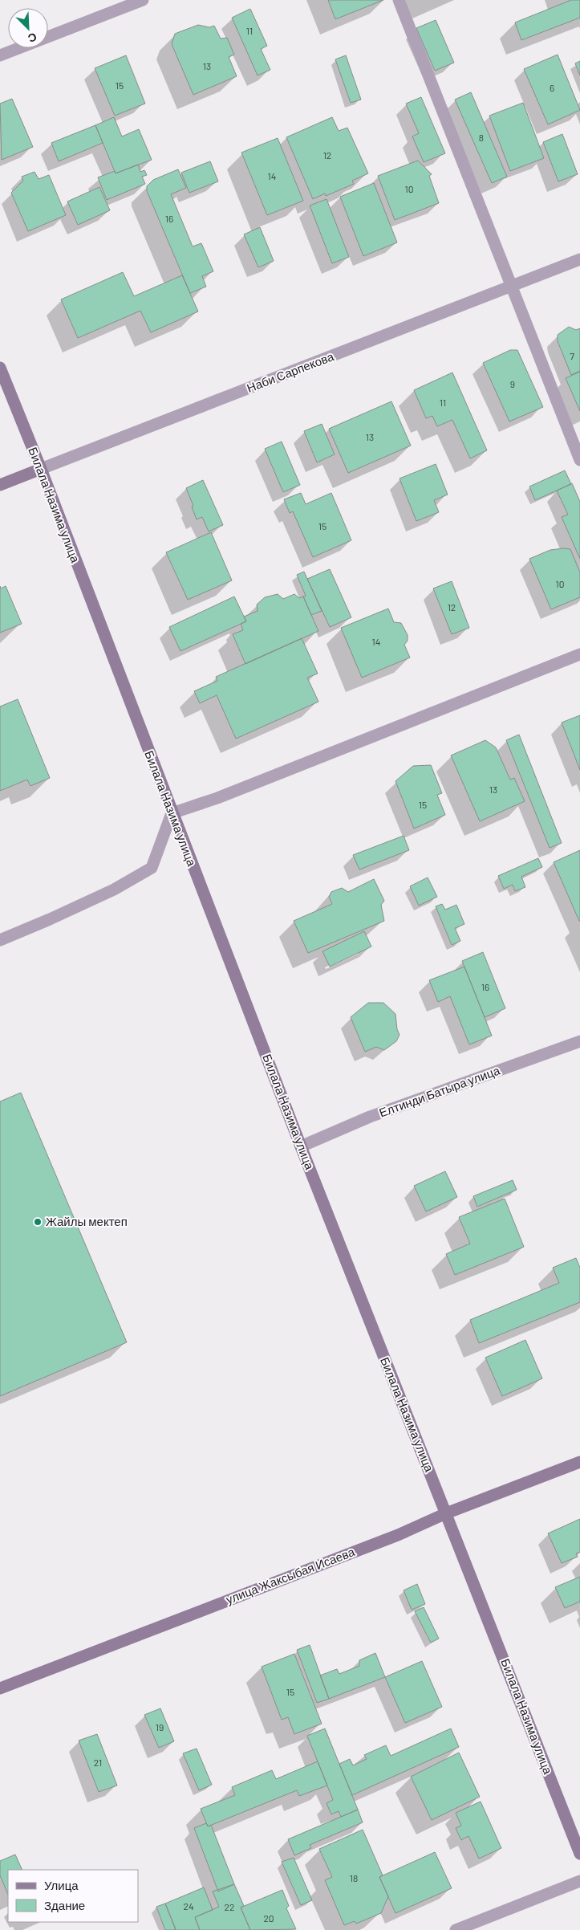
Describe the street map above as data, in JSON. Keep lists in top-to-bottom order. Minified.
{"streets":{"street":["Наби Сарпекова","Билала Назима улица","Елтинди Батыра улица","улица Жаксыбая Исаева"]},"crossings":[["Наби Сарпекова","Билала Назима улица"],["Билала Назима улица","Елтинди Батыра улица"],["Билала Назима улица","улица Жаксыбая Исаева"]],"places":["Жайлы мектеп"],"house_numbers":["11","13","15","6","8","12","14","10","16","7","9","11","13","15","10","12","14","13","15","16","15","19","21","18","24","22","20"],"legend":["Улица","Здание"],"north":"bottom right"}
